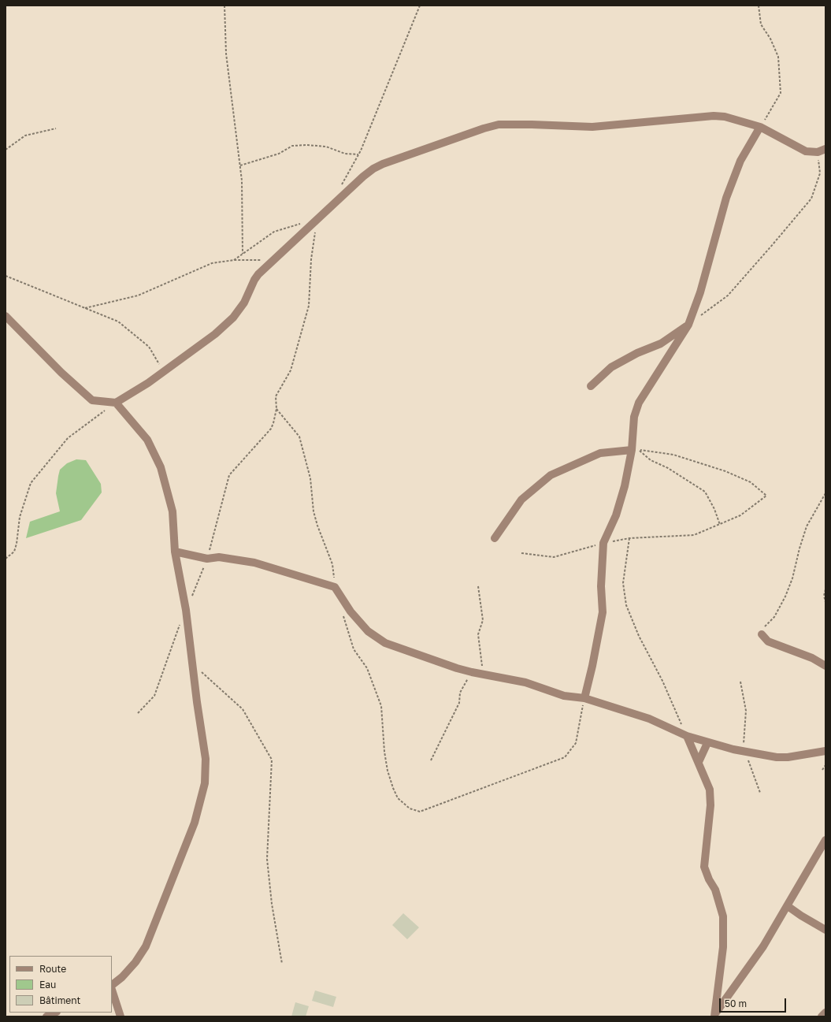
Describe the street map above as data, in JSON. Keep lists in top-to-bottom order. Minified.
{"legend":["Route","Eau","Bâtiment"],"scale_bar":"50 m"}
